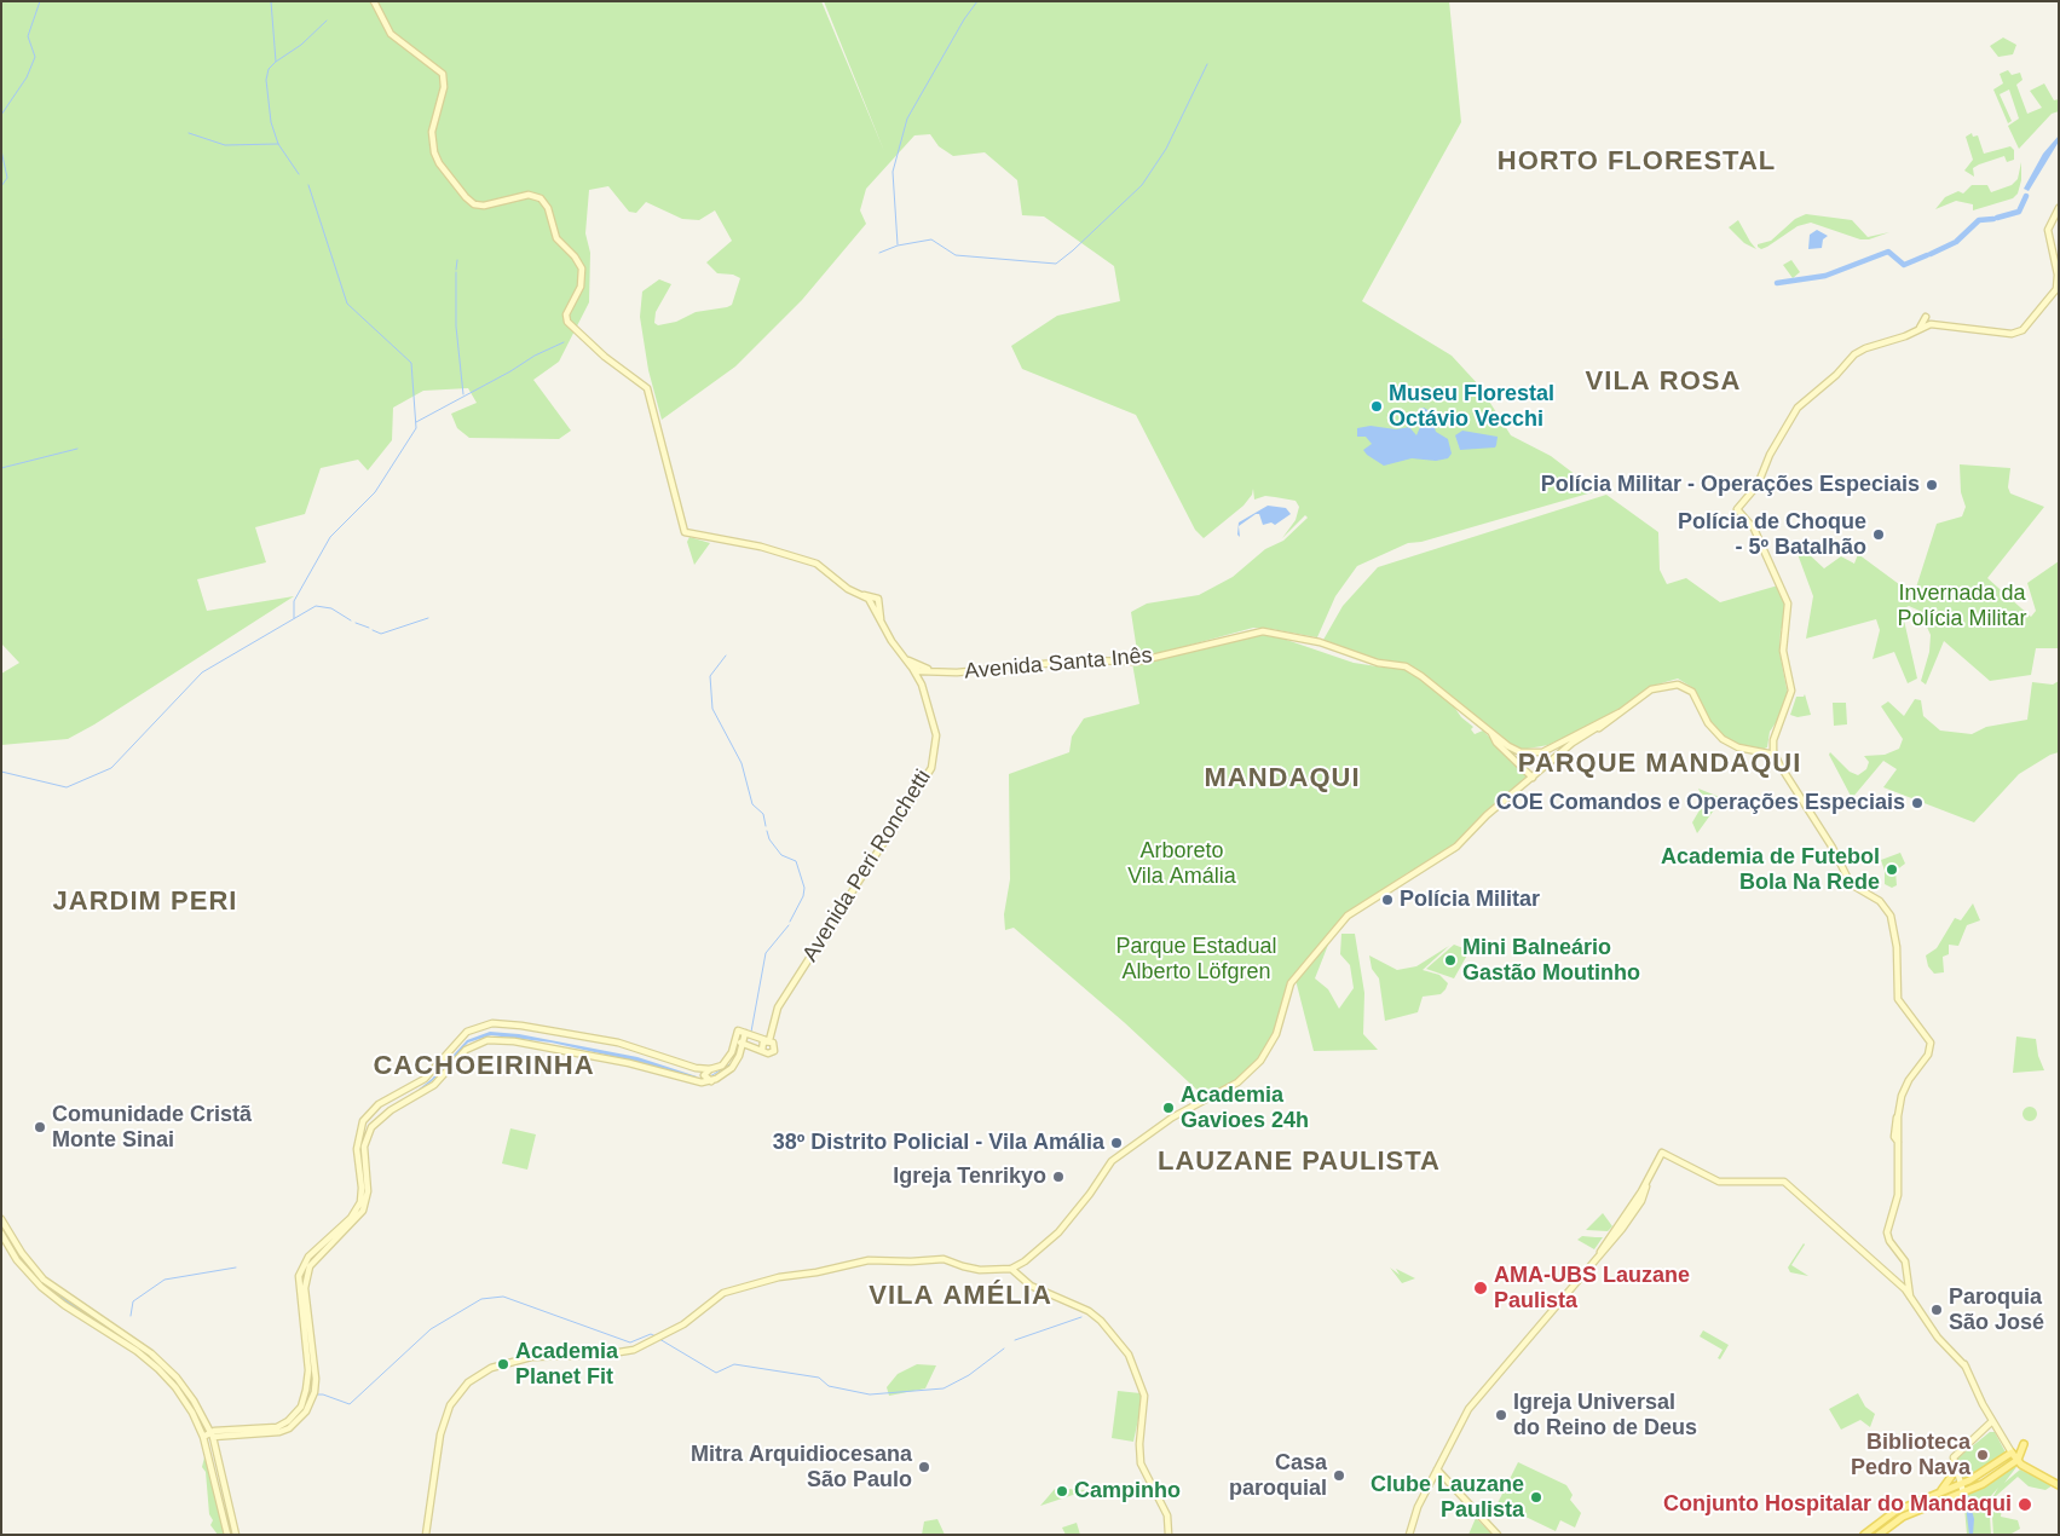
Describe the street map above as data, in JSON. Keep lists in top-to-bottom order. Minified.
{"streets":{"main road":["Avenida Santa Inês","Avenida Peri Ronchetti"]},"districts":["HORTO FLORESTAL","VILA ROSA","PARQUE MANDAQUI","MANDAQUI","JARDIM PERI","CACHOEIRINHA","LAUZANE PAULISTA","VILA AMÉLIA"],"parks":["Invernada da Polícia Militar","Arboreto Vila Amália","Parque Estadual Alberto Löfgren"],"places":["Museu Florestal Octávio Vecchi","Polícia Militar - Operações Especiais","Polícia de Choque - 5º Batalhão","COE Comandos e Operações Especiais","Academia de Futebol Bola Na Rede","Polícia Militar","Mini Balneário Gastão Moutinho","Academia Gavioes 24h","Comunidade Cristã Monte Sinai","38º Distrito Policial - Vila Amália","Igreja Tenrikyo","AMA-UBS Lauzane Paulista","Paroquia São José","Academia Planet Fit","Igreja Universal do Reino de Deus","Biblioteca Pedro Nava","Mitra Arquidiocesana São Paulo","Casa paroquial","Campinho","Clube Lauzane Paulista","Conjunto Hospitalar do Mandaqui"]}
